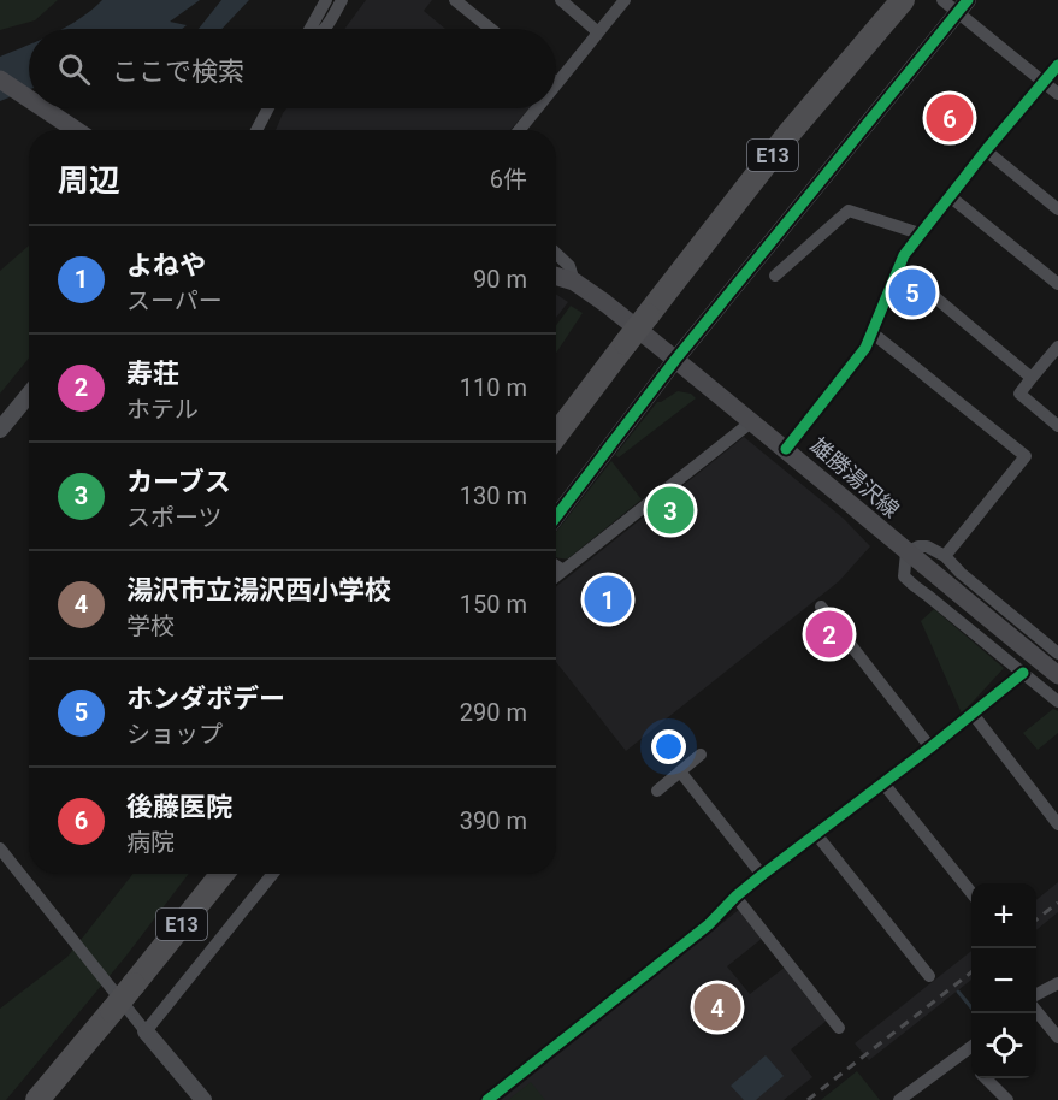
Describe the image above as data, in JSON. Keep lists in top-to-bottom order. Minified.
{"streets":{"highway":["E13"],"main road":["雄勝湯沢線"]},"page":{"search":"ここで検索","pins":["6","5","3","1","2","4"],"heading":["周辺","6件"],"list":[{"mark":"1","name":"よねや","note":"スーパー","value":"90 m"},{"mark":"2","name":"寿荘","note":"ホテル","value":"110 m"},{"mark":"3","name":"カーブス","note":"スポーツ","value":"130 m"},{"mark":"4","name":"湯沢市立湯沢西小学校","note":"学校","value":"150 m"},{"mark":"5","name":"ホンダボデー","note":"ショップ","value":"290 m"},{"mark":"6","name":"後藤医院","note":"病院","value":"390 m"}],"map_buttons":["+","−"]}}
